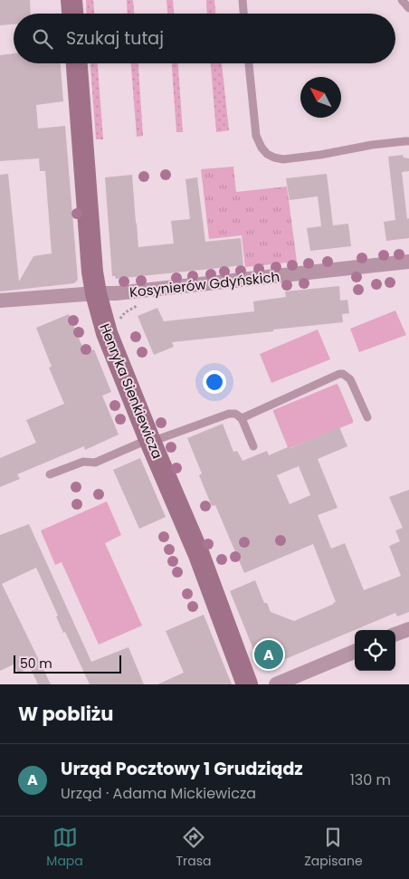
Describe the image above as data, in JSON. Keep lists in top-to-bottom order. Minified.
{"streets":{"street":["Kosynierów Gdyńskich","Henryka Sienkiewicza"]},"crossings":[["Kosynierów Gdyńskich","Henryka Sienkiewicza"]],"scale_bar":"50 m","north":"top left","page":{"search":"Szukaj tutaj","pins":"A","scale":"50 m","heading":"W pobliżu","list":[{"mark":"A","name":"Urząd Pocztowy 1 Grudziądz","note":"Urząd · Adama Mickiewicza","value":"130 m"}],"nav":["Mapa","Trasa","Zapisane"]}}
